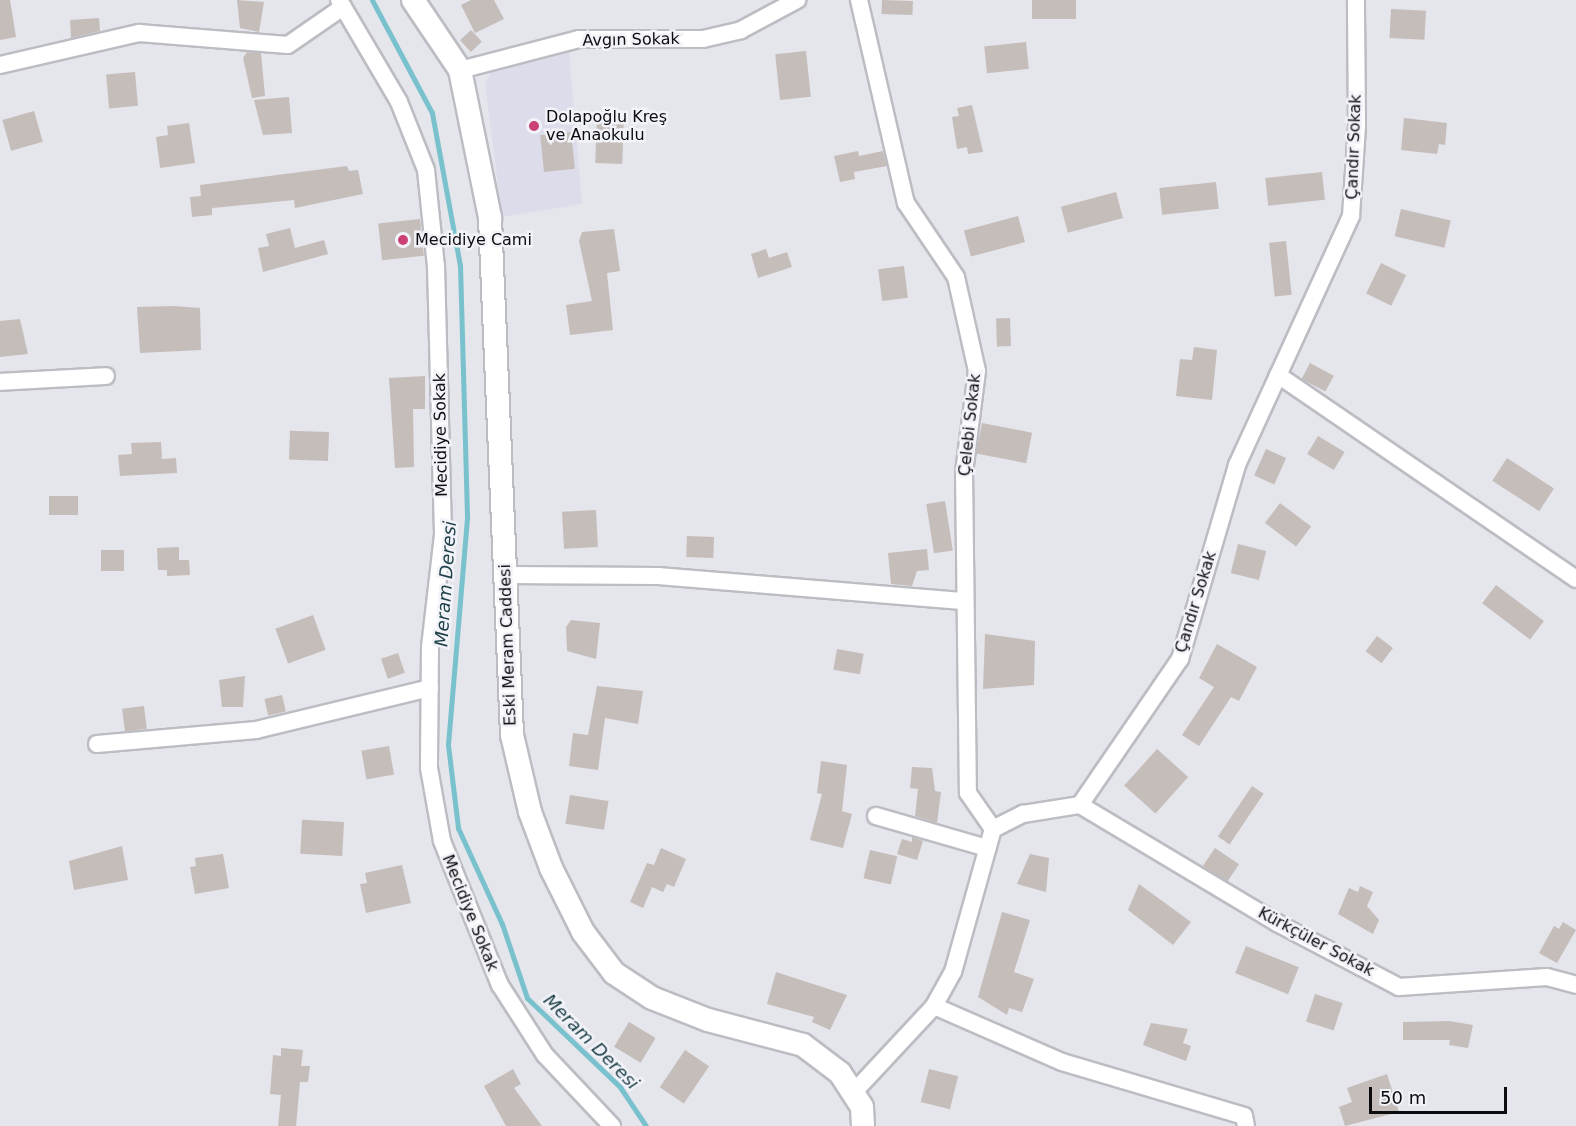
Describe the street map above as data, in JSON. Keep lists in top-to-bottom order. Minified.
{"streets":{"street":["Avgın Sokak","Çandır Sokak","Çelebi Sokak","Mecidiye Sokak","Eski Meram Caddesi","Kürkçüler Sokak"]},"crossings":[["Avgın Sokak","Eski Meram Caddesi"],["Çandır Sokak","Kürkçüler Sokak"]],"water":["Meram Deresi"],"places":["Dolapoğlu Kreş ve Anaokulu","Mecidiye Cami"],"scale_bar":"50 m"}
